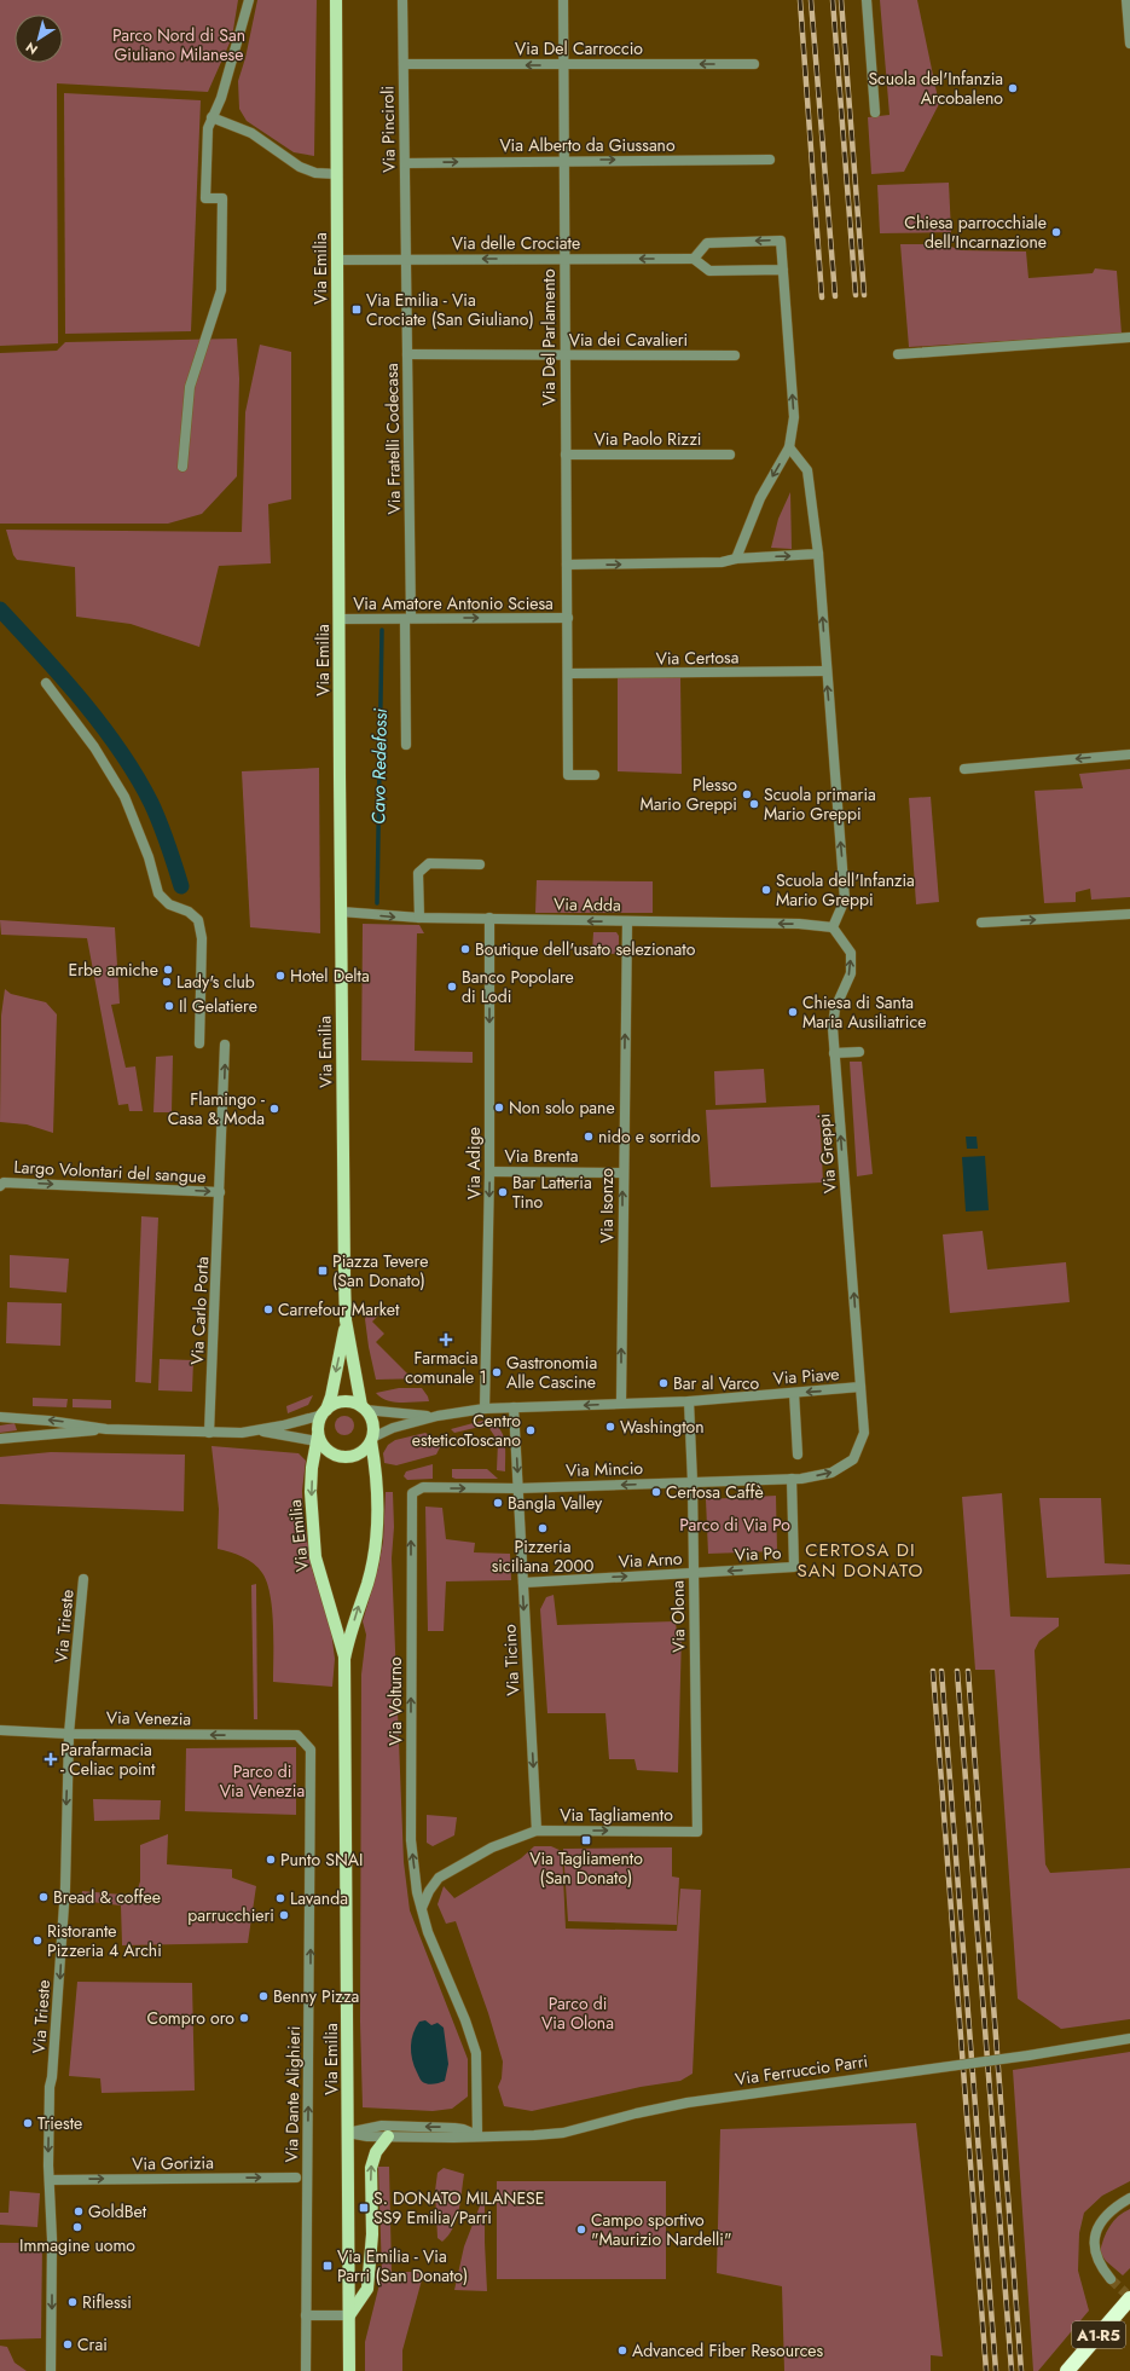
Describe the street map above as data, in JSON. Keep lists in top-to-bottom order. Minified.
{"streets":{"highway":["A1-R5"],"main road":["Via Emilia"],"street":["Via Del Carroccio","Via Pinciroli","Via Alberto da Giussano","Via delle Crociate","Via Del Parlamento","Via dei Cavalieri","Via Fratelli Codecasa","Via Paolo Rizzi","Via Amatore Antonio Sciesa","Via Certosa","Via Adda","Via Greppi","Via Brenta","Via Adige","Largo Volontari del sangue","Via Isonzo","Via Carlo Porta","Via Piave","Via Mincio","Via Po","Via Arno","Via Olona","Via Trieste","Via Ticino","Via Volturno","Via Venezia","Via Tagliamento","Via Ferruccio Parri","Via Dante Alighieri","Via Gorizia"]},"crossings":[["Via Del Carroccio","Via Pinciroli"],["Via Del Carroccio","Via Del Parlamento"],["Via Pinciroli","Via Alberto da Giussano"],["Via Pinciroli","Via delle Crociate"],["Via Pinciroli","Via Fratelli Codecasa"],["Via Alberto da Giussano","Via Del Parlamento"],["Via delle Crociate","Via Emilia"],["Via delle Crociate","Via Del Parlamento"],["Via delle Crociate","Via Fratelli Codecasa"],["Via Emilia","Via Amatore Antonio Sciesa"],["Via Emilia","Via Adda"],["Via Emilia","Via Piave"],["Via Emilia","Via Ferruccio Parri"],["Via Del Parlamento","Via dei Cavalieri"],["Via Del Parlamento","Via Paolo Rizzi"],["Via Del Parlamento","Via Amatore Antonio Sciesa"],["Via Del Parlamento","Via Certosa"],["Via dei Cavalieri","Via Fratelli Codecasa"],["Via Fratelli Codecasa","Via Amatore Antonio Sciesa"],["Via Adda","Via Greppi"],["Via Adda","Via Adige"],["Via Adda","Via Isonzo"],["Via Greppi","Via Piave"],["Via Brenta","Via Adige"],["Via Brenta","Via Isonzo"],["Via Adige","Via Piave"],["Largo Volontari del sangue","Via Carlo Porta"],["Via Isonzo","Via Piave"],["Via Piave","Via Olona"],["Via Piave","Via Ticino"],["Via Mincio","Via Olona"],["Via Mincio","Via Ticino"],["Via Mincio","Via Volturno"],["Via Po","Via Arno"],["Via Po","Via Olona"],["Via Arno","Via Olona"],["Via Arno","Via Ticino"],["Via Olona","Via Tagliamento"],["Via Trieste","Via Venezia"],["Via Trieste","Via Gorizia"],["Via Ticino","Via Tagliamento"],["Via Volturno","Via Ferruccio Parri"],["Via Venezia","Via Dante Alighieri"]],"one_way":["Via Del Carroccio","Via Alberto da Giussano","Via delle Crociate","Via Amatore Antonio Sciesa","Via Greppi","Via Adige","Via Isonzo","Via Arno","Via Trieste","Via Ticino","Via Volturno","Via Venezia","Via Tagliamento","Via Dante Alighieri","Via Gorizia"],"districts":["CERTOSA DI SAN DONATO"],"water":["Cavo Redefossi"],"parks":["Parco Nord di San Giuliano Milanese","Parco di Via Po","Parco di Via Venezia","Parco di Via Olona"],"places":{"other":["Scuola del'Infanzia Arcobaleno","Chiesa parrocchiale dell'Incarnazione","Plesso Mario Greppi","Scuola primaria Mario Greppi","Scuola dell'Infanzia Mario Greppi","Boutique dell'usato selezionato","Erbe amiche","Hotel Delta","Lady's club","Banco Popolare di Lodi","Il Gelatiere","Chiesa di Santa Maria Ausiliatrice","Non solo pane","Flamingo - Casa & Moda","nido e sorrido","Bar Latteria Tino","Carrefour Market","Gastronomia Alle Cascine","Bar al Varco","Washington","Centro esteticoToscano","Certosa Caffè","Bangla Valley","Pizzeria siciliana 2000","Punto SNAI","Bread & coffee","Lavanda","parrucchieri","Ristorante Pizzeria 4 Archi","Benny Pizza","Compro oro","Trieste","GoldBet","Immagine uomo","Campo sportivo \"Maurizio Nardelli\"","Riflessi","Crai","Advanced Fiber Resources"],"transit":["Via Emilia - Via Crociate (San Giuliano)","Piazza Tevere (San Donato)","Via Tagliamento (San Donato)","S. DONATO MILANESE SS9 Emilia/Parri","Via Emilia - Via Parri (San Donato)"],"health":["Farmacia comunale 1","Parafarmacia - Celiac point"]},"north":"bottom left"}
